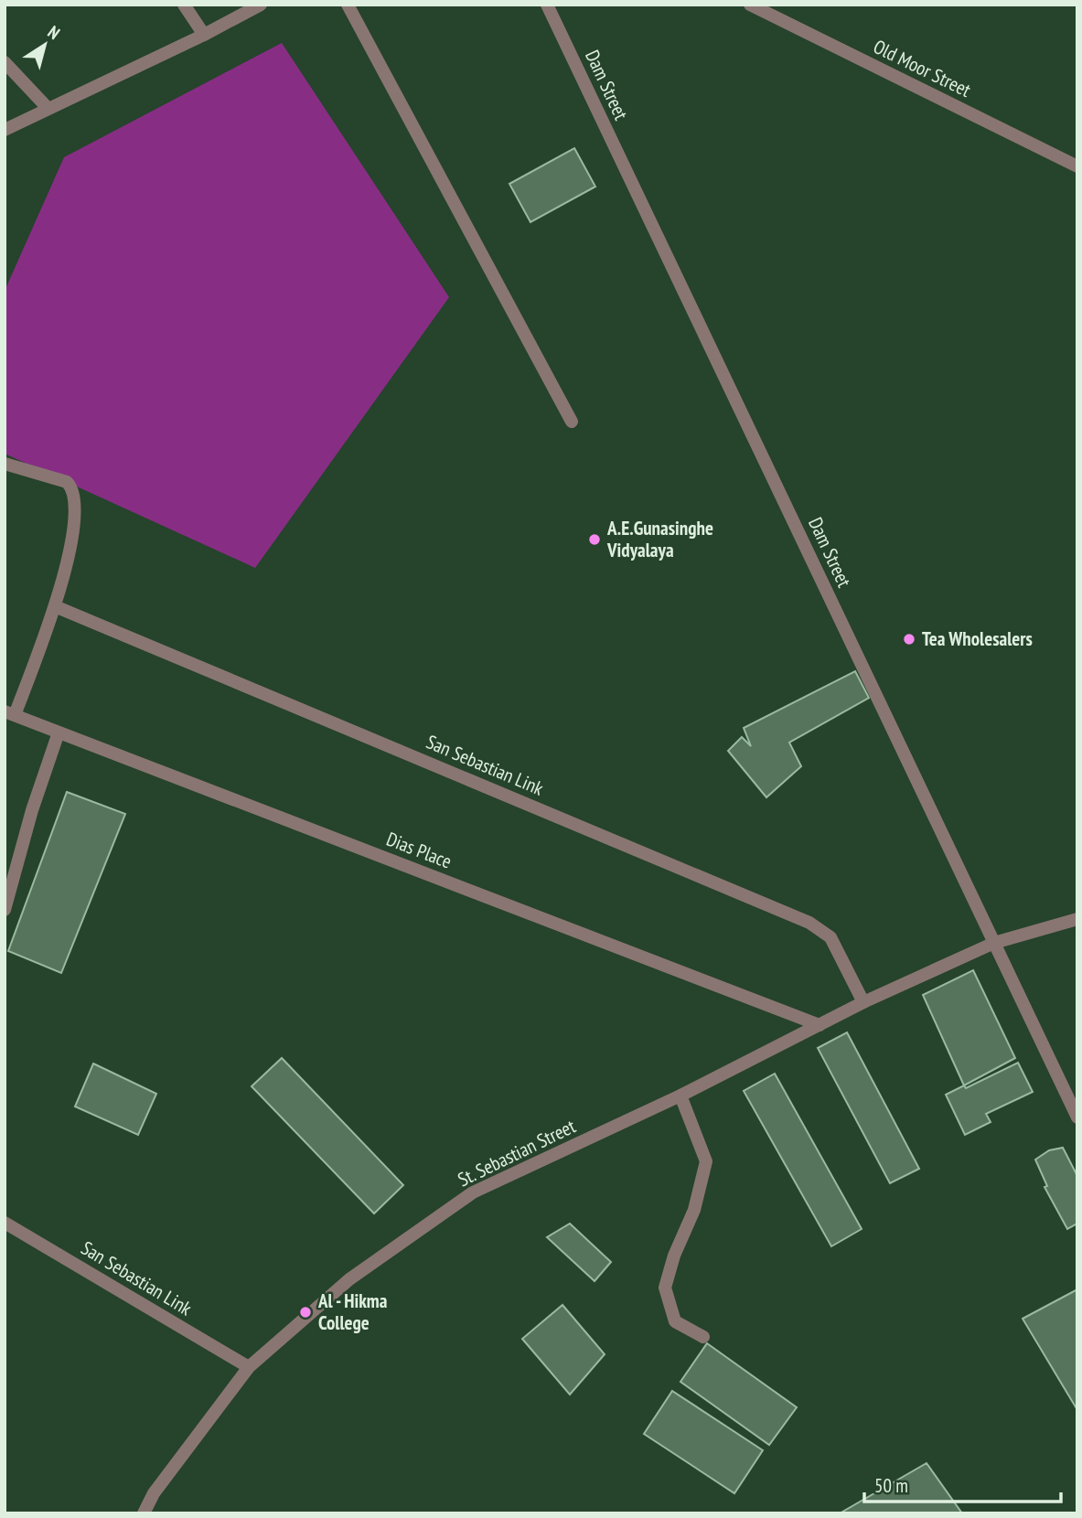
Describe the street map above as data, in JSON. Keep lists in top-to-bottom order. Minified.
{"streets":{"street":["Old Moor Street","Dam Street","San Sebastian Link","Dias Place","St. Sebastian Street"]},"crossings":[["Dam Street","St. Sebastian Street"],["San Sebastian Link","St. Sebastian Street"],["Dias Place","St. Sebastian Street"]],"places":["A.E.Gunasinghe Vidyalaya","Tea Wholesalers","Al - Hikma College"],"scale_bar":"50 m","north":"top right"}
